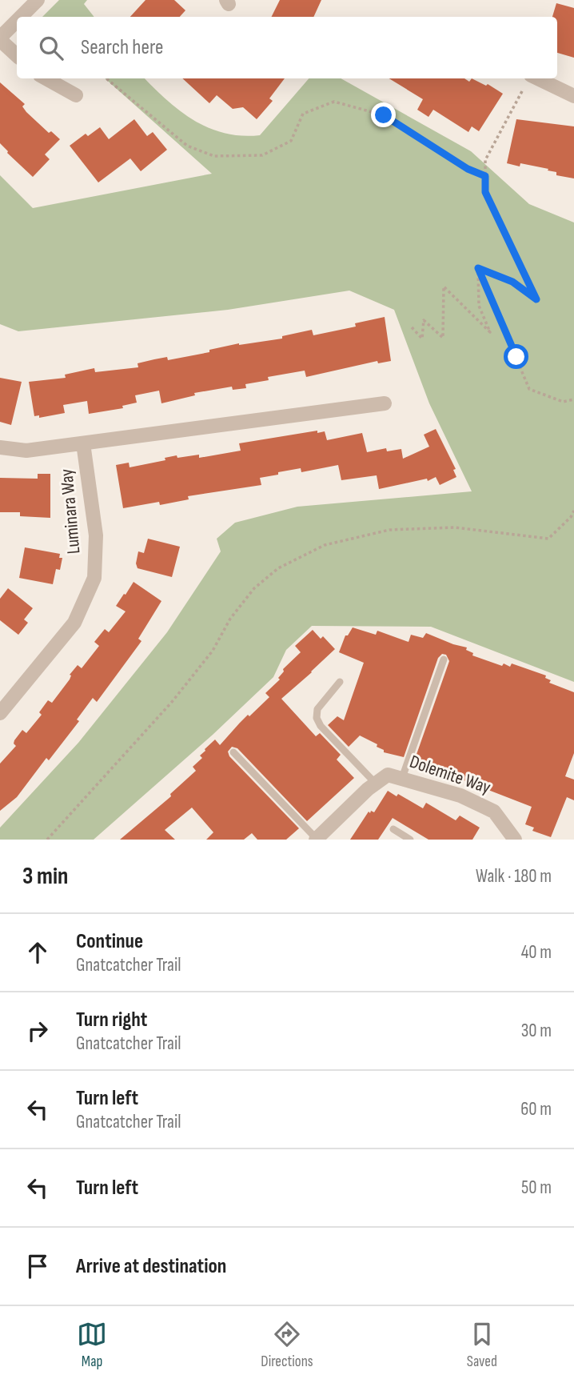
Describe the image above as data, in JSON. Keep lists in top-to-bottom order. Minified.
{"streets":{"street":["Luminara Way","Dolemite Way"]},"page":{"search":"Search here","heading":["3 min","Walk · 180 m"],"list":[["Continue","Gnatcatcher Trail","40 m"],["Turn right","Gnatcatcher Trail","30 m"],["Turn left","Gnatcatcher Trail","60 m"],["Turn left","50 m"],"Arrive at destination"],"nav":["Map","Directions","Saved"]}}
